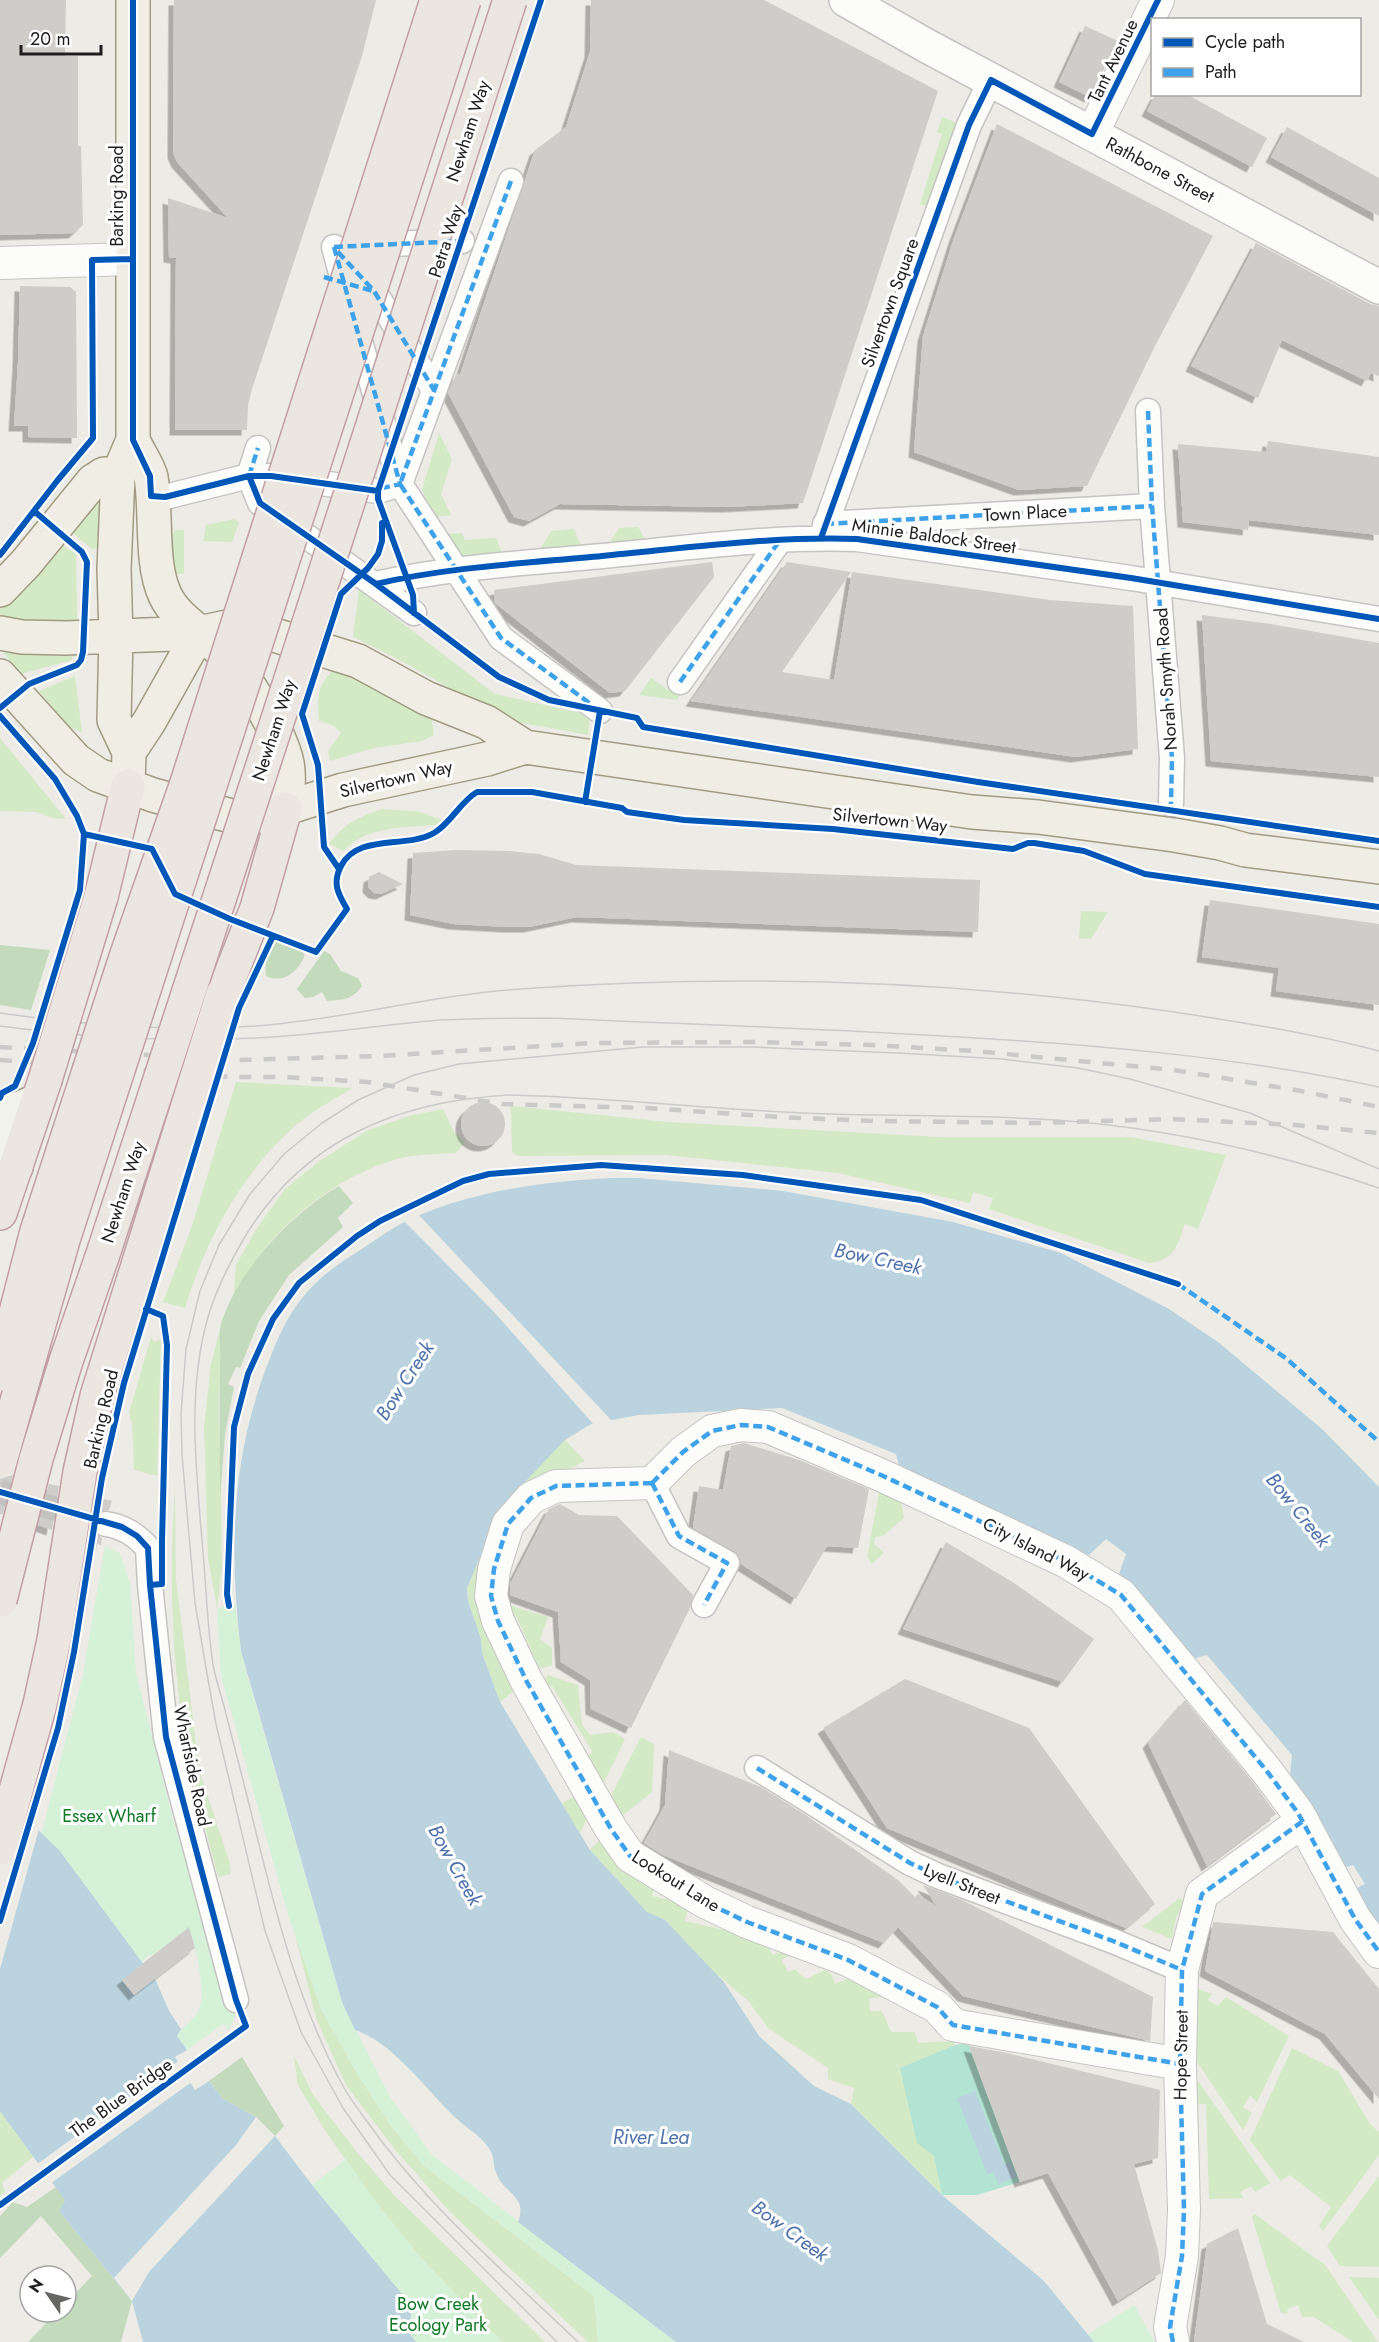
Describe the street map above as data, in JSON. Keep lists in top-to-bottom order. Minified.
{"streets":{"highway":["Newham Way"],"main road":["Barking Road","Silvertown Way"],"street":["Tant Avenue","Rathbone Street","Silvertown Square","Town Place","Minnie Baldock Street","Norah Smyth Road","City Island Way","Wharfside Road","Lookout Lane","Lyell Street","Hope Street"],"cycle path":["Petra Way","The Blue Bridge"]},"crossings":[["Tant Avenue","Rathbone Street"],["Rathbone Street","Silvertown Square"],["Barking Road","Silvertown Way"],["Silvertown Square","Town Place"],["Silvertown Square","Minnie Baldock Street"],["Town Place","Minnie Baldock Street"],["Town Place","Norah Smyth Road"],["Minnie Baldock Street","Norah Smyth Road"],["City Island Way","Lookout Lane"],["City Island Way","Hope Street"],["Lookout Lane","Hope Street"],["Lyell Street","Hope Street"]],"water":["Bow Creek","River Lea"],"parks":["Essex Wharf","Bow Creek Ecology Park"],"legend":["Cycle path","Path"],"scale_bar":"20 m","north":"top left"}
